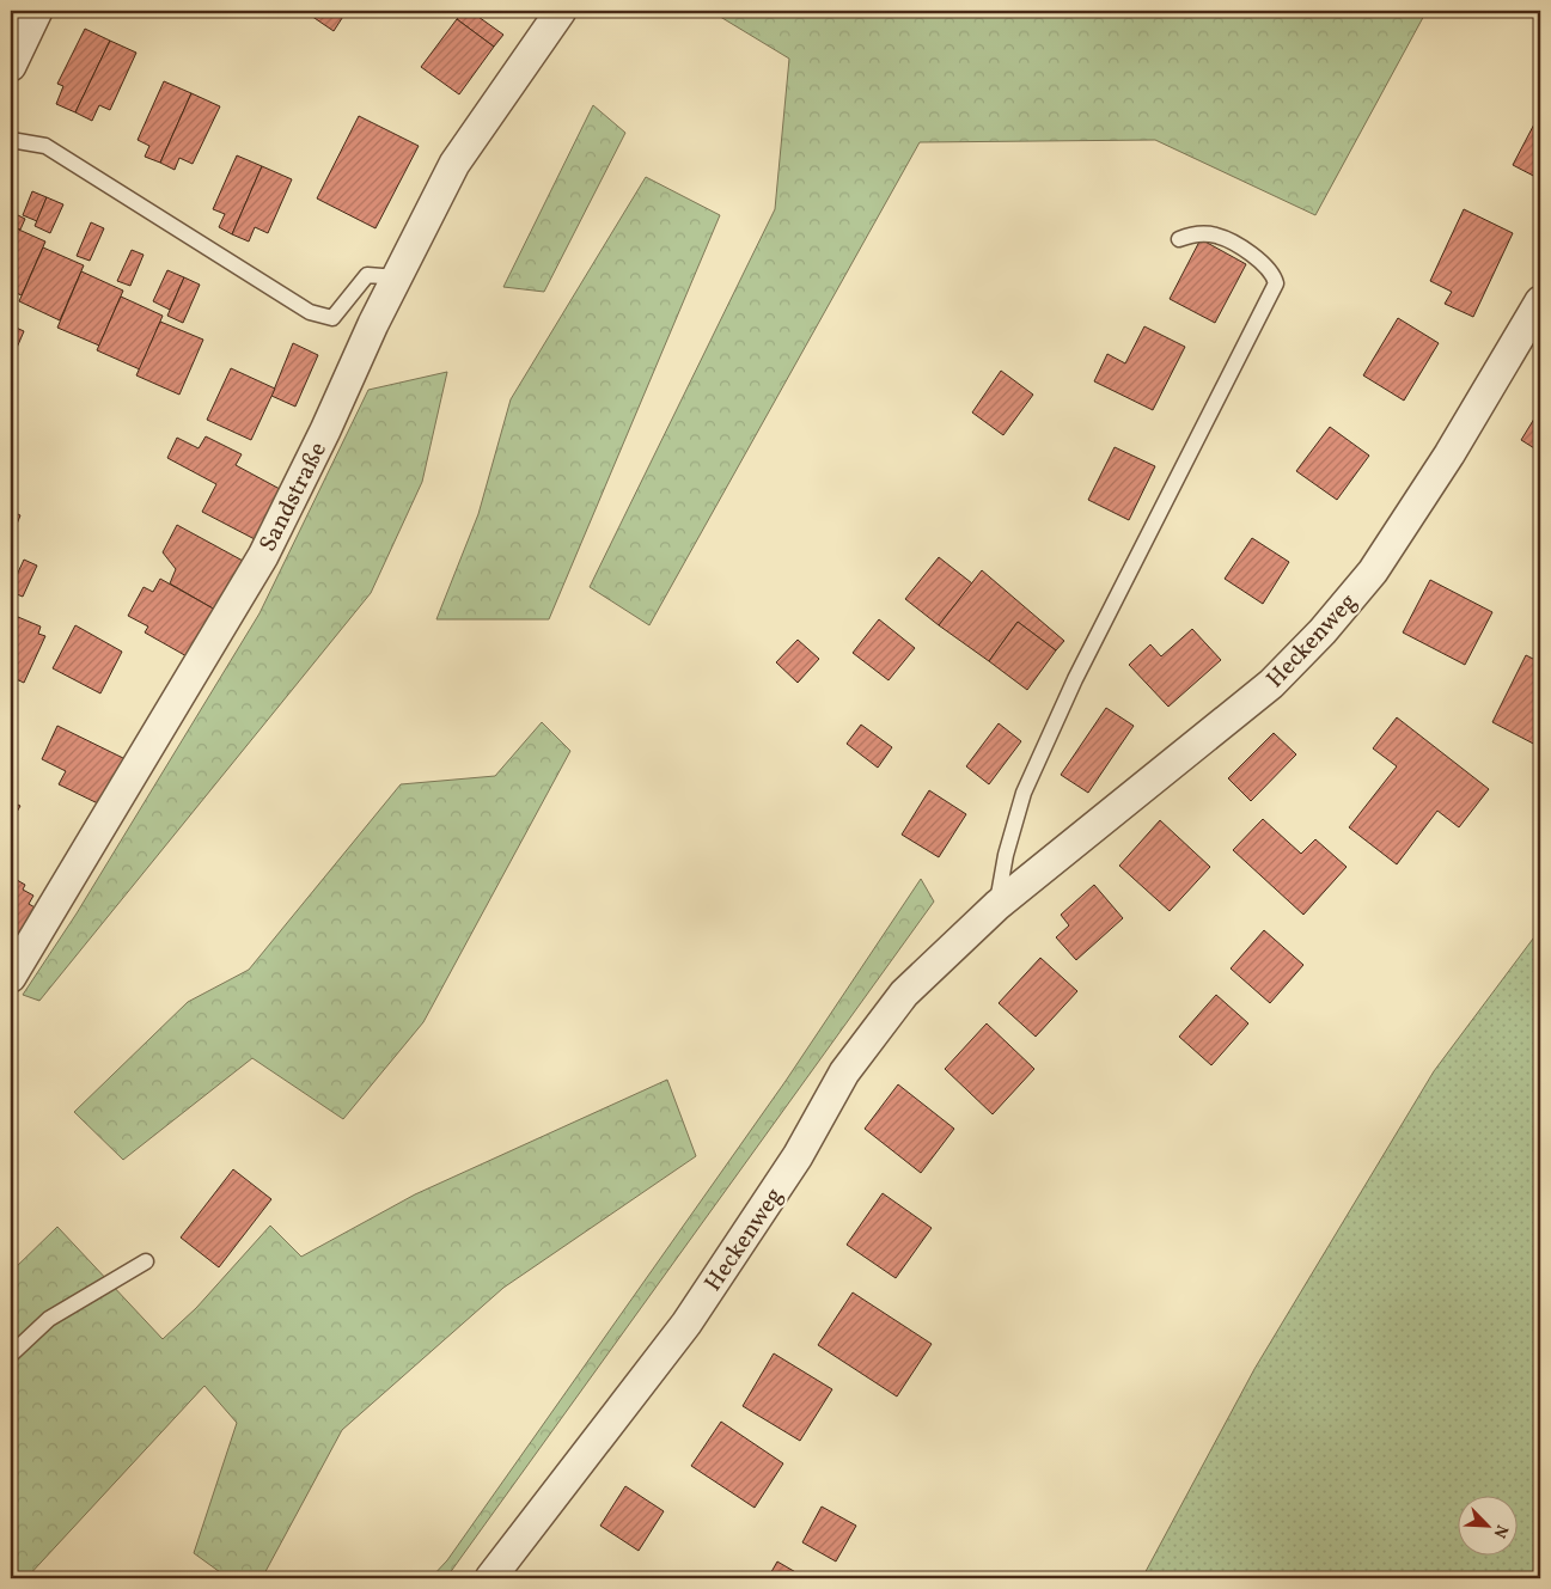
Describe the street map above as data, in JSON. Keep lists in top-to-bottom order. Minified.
{"streets":{"street":["Sandstraße","Heckenweg"]},"north":"bottom right"}
